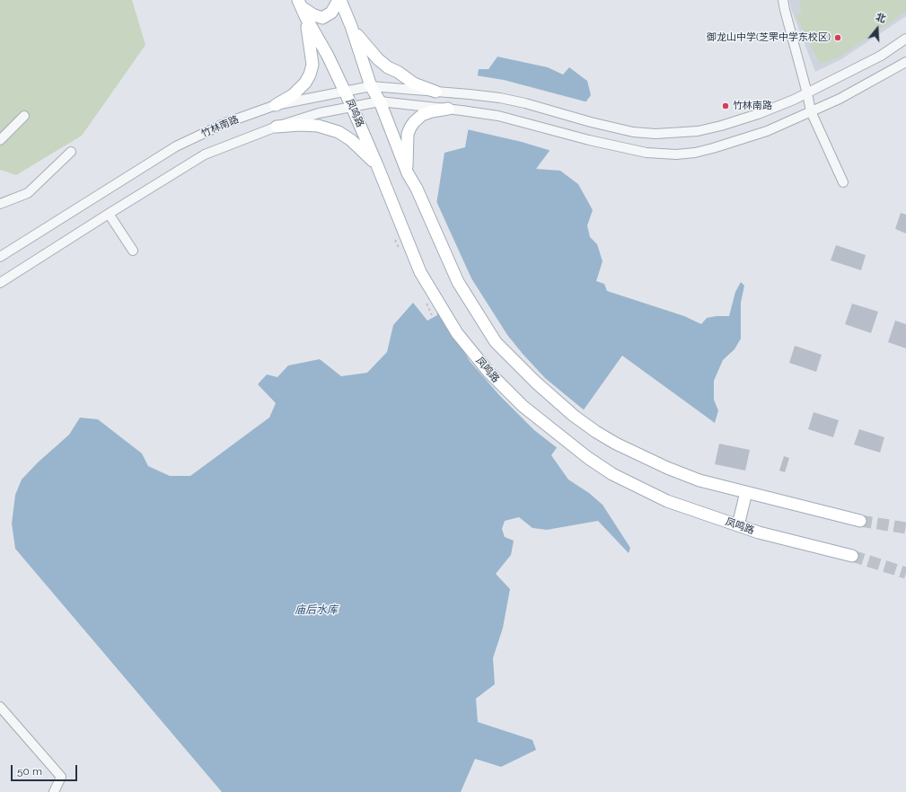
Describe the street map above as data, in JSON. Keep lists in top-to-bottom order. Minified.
{"streets":{"main road":["凤鸣路"],"street":["竹林南路"]},"crossings":[["凤鸣路","竹林南路"]],"water":["庙后水库"],"places":["御龙山中学(芝罘中学东校区)","竹林南路"],"scale_bar":"50 m","north":"top"}
